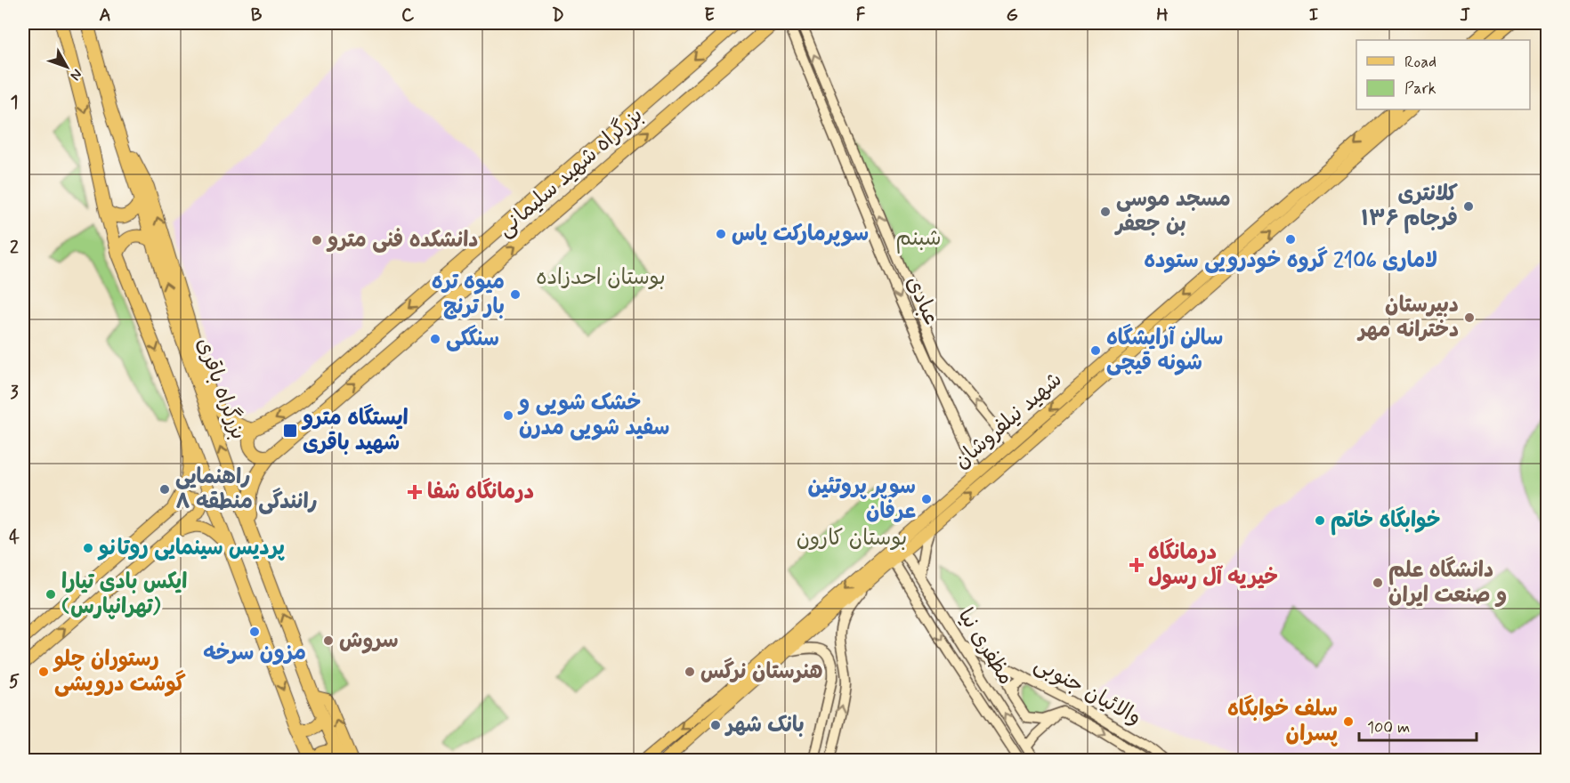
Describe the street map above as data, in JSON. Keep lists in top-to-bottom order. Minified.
{"streets":{"highway":["بزرگراه شهید سلیمانی","بزرگراه باقری"],"main road":["عبادی","شهید نیلفروشان","مظفری نیا","والائیان جنوبی"]},"crossings":[["بزرگراه شهید سلیمانی","بزرگراه باقری"],["عبادی","شهید نیلفروشان"],["شهید نیلفروشان","مظفری نیا"],["مظفری نیا","والائیان جنوبی"]],"parks":["شبنم","بوستان احدزاده","بوستان کارون"],"places":{"other":["کلانتری ۱۳۶ فرجام","مسجد موسی بن جعفر","سوپرمارکت یاس","لاماری 2106 گروه خودرویی ستوده","دانشکده فنی مترو","میوه تره بار ترنج","دبیرستان دخترانه مهر","سنگکی","سالن آرایشگاه شونه قیچی","خشک شویی و سفید شویی مدرن","راهنمایی رانندگی منطقه ۸","سوپر پروتئین عرفان","خوابگاه خاتم","پردیس سینمایی روتانو","دانشگاه علم و صنعت ایران","ایکس بادی تیارا (تهرانپارس)","مزون سرخه","سروش","رستوران چلو گوشت درویشی","هنرستان نرگس","سلف خوابگاه پسران","بانک شهر"],"transit":["ایستگاه مترو شهید باقری"],"health":["درمانگاه شفا","درمانگاه خیریه آل رسول"]},"legend":["Road","Park"],"scale_bar":"100 m","north":"bottom right","grid":{"columns":["A","B","C","D","E","F","G","H","I","J"],"rows":["1","2","3","4","5"]}}
